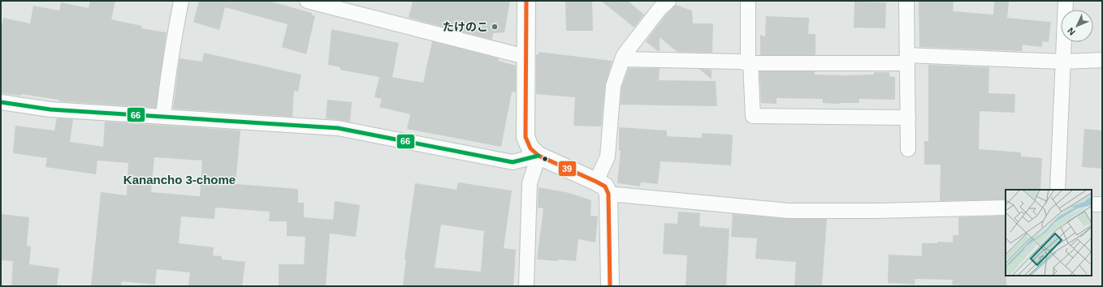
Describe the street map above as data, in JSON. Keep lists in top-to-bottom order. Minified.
{"districts":["Kanancho 3-chome"],"places":["たけのこ"],"lines":["transit line 39","transit line 66"],"north":"bottom left"}
